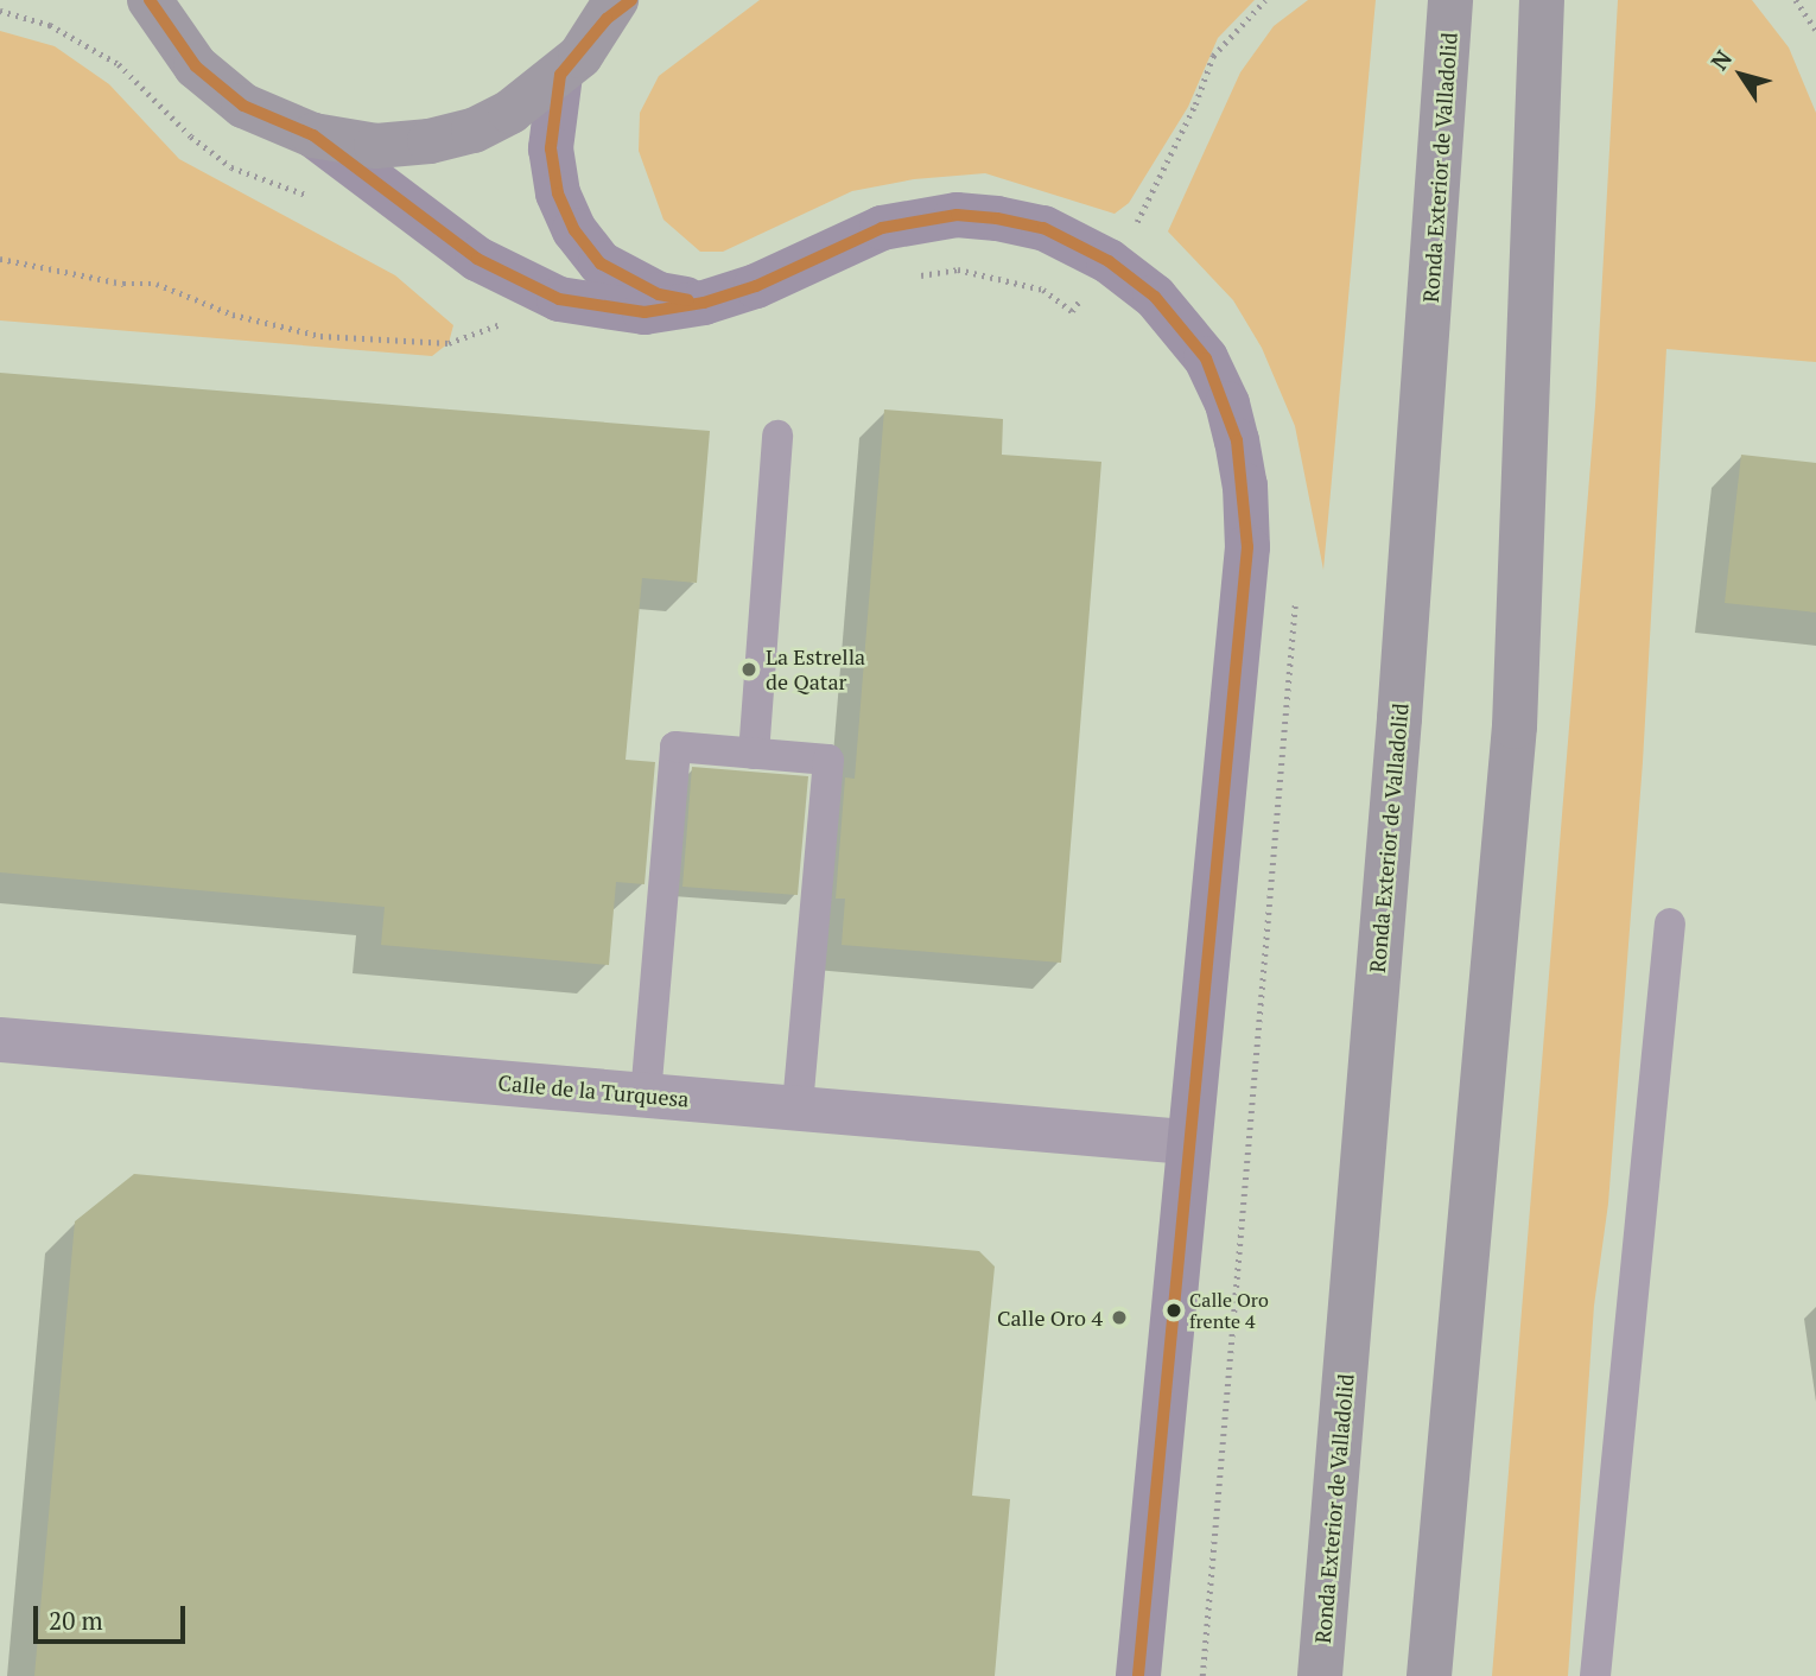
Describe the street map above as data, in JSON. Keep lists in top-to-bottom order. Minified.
{"streets":{"highway":["Ronda Exterior de Valladolid"],"street":["Calle de la Turquesa"]},"places":["La Estrella de Qatar","Calle Oro frente 4","Calle Oro 4"],"scale_bar":"20 m","north":"top left"}
